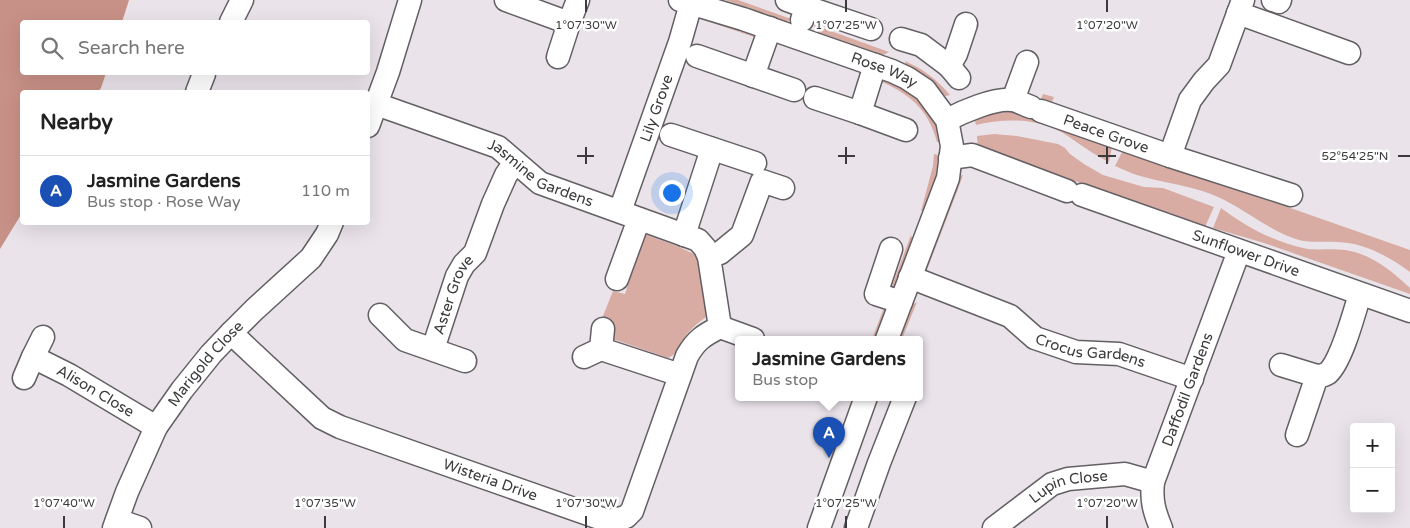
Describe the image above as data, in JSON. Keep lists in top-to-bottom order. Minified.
{"streets":{"street":["Rose Way","Lily Grove","Peace Grove","Jasmine Gardens","Sunflower Drive","Aster Grove","Crocus Gardens","Marigold Close","Daffodil Gardens","Alison Close","Wisteria Drive","Lupin Close"]},"crossings":[["Rose Way","Lily Grove"],["Rose Way","Sunflower Drive"],["Rose Way","Crocus Gardens"],["Lily Grove","Jasmine Gardens"],["Jasmine Gardens","Aster Grove"],["Sunflower Drive","Daffodil Gardens"],["Crocus Gardens","Daffodil Gardens"],["Marigold Close","Alison Close"],["Marigold Close","Wisteria Drive"],["Daffodil Gardens","Lupin Close"]],"page":{"search":"Search here","heading":"Nearby","list":[{"mark":"A","name":"Jasmine Gardens","note":"Bus stop · Rose Way","value":"110 m"}],"popup":["Jasmine Gardens","Bus stop"],"pins":"A","map_buttons":["+","−"]},"coordinates":["1°07'30\"W","1°07'25\"W","1°07'20\"W","52°54'25\"N","1°07'40\"W","1°07'35\"W"]}
